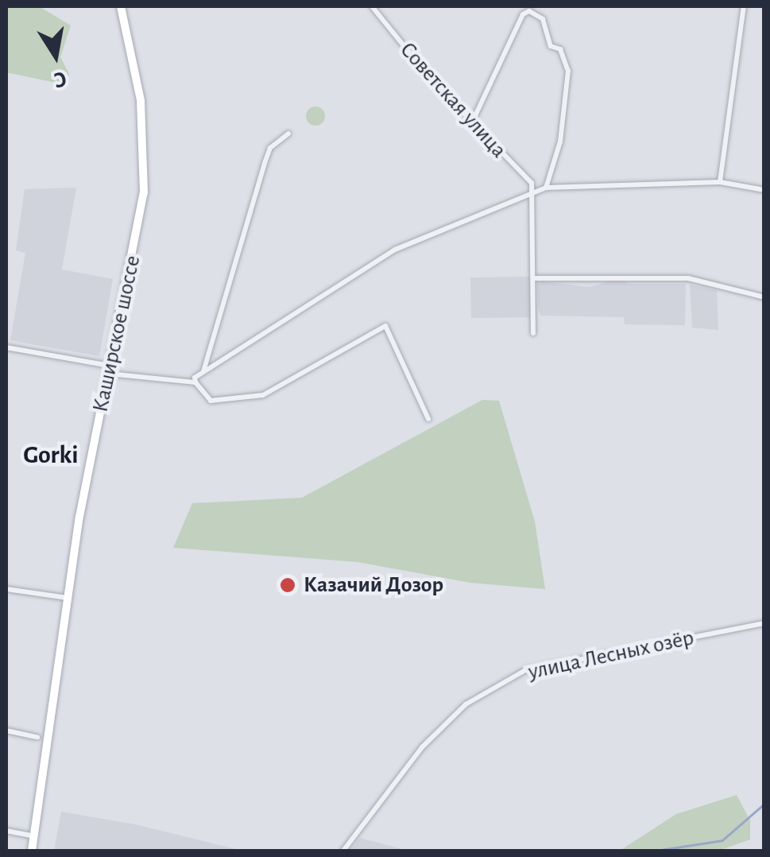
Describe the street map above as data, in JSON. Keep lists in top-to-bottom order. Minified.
{"streets":{"main road":["Каширское шоссе"],"street":["Советская улица","улица Лесных озёр"]},"districts":["Gorki"],"places":["Казачий Дозор"],"north":"bottom"}
